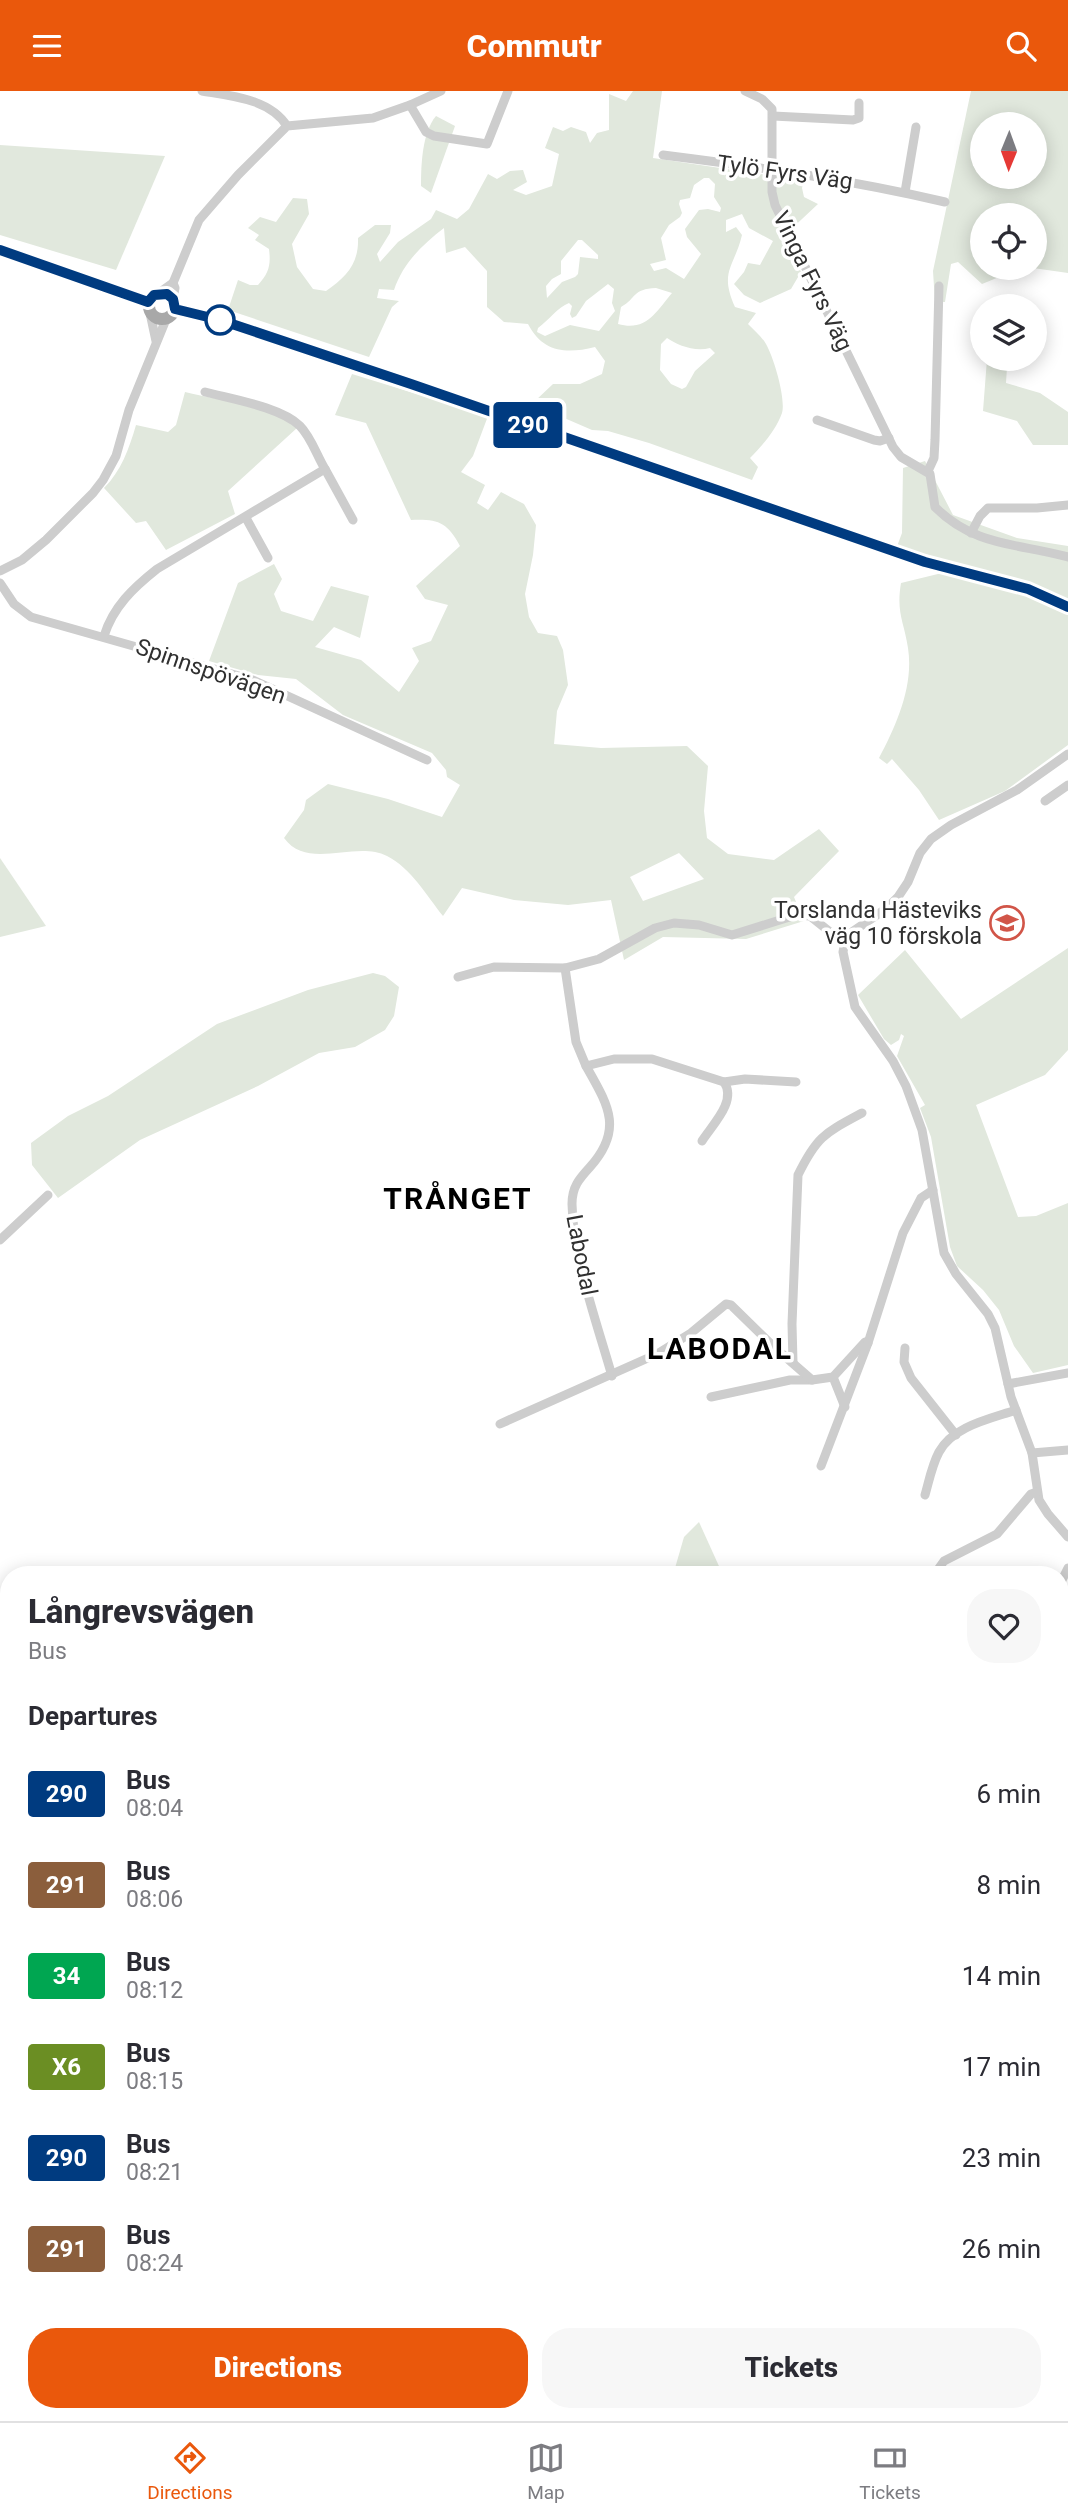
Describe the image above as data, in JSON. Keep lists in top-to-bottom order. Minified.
{"streets":{"street":["Tylö Fyrs Väg","Vinga Fyrs Väg","Spinnspövägen","Labodal"]},"crossings":[["Tylö Fyrs Väg","Vinga Fyrs Väg"]],"districts":["TRÅNGET","LABODAL"],"places":{"school or university":["Torslanda Hästeviks väg 10 förskola"]},"lines":["bus line 290"],"north":"bottom","page":{"header":"Commutr","on_map":"290","heading":[["Långrevsvägen","Bus"],"Departures"],"list":[{"mark":"290","name":"Bus","note":"08:04","value":"6 min"},{"mark":"291","name":"Bus","note":"08:06","value":"8 min"},{"mark":"34","name":"Bus","note":"08:12","value":"14 min"},{"mark":"X6","name":"Bus","note":"08:15","value":"17 min"},{"mark":"290","name":"Bus","note":"08:21","value":"23 min"},{"mark":"291","name":"Bus","note":"08:24","value":"26 min"}],"buttons":["Directions","Tickets"],"tabs":["Directions","Map","Tickets"]}}
